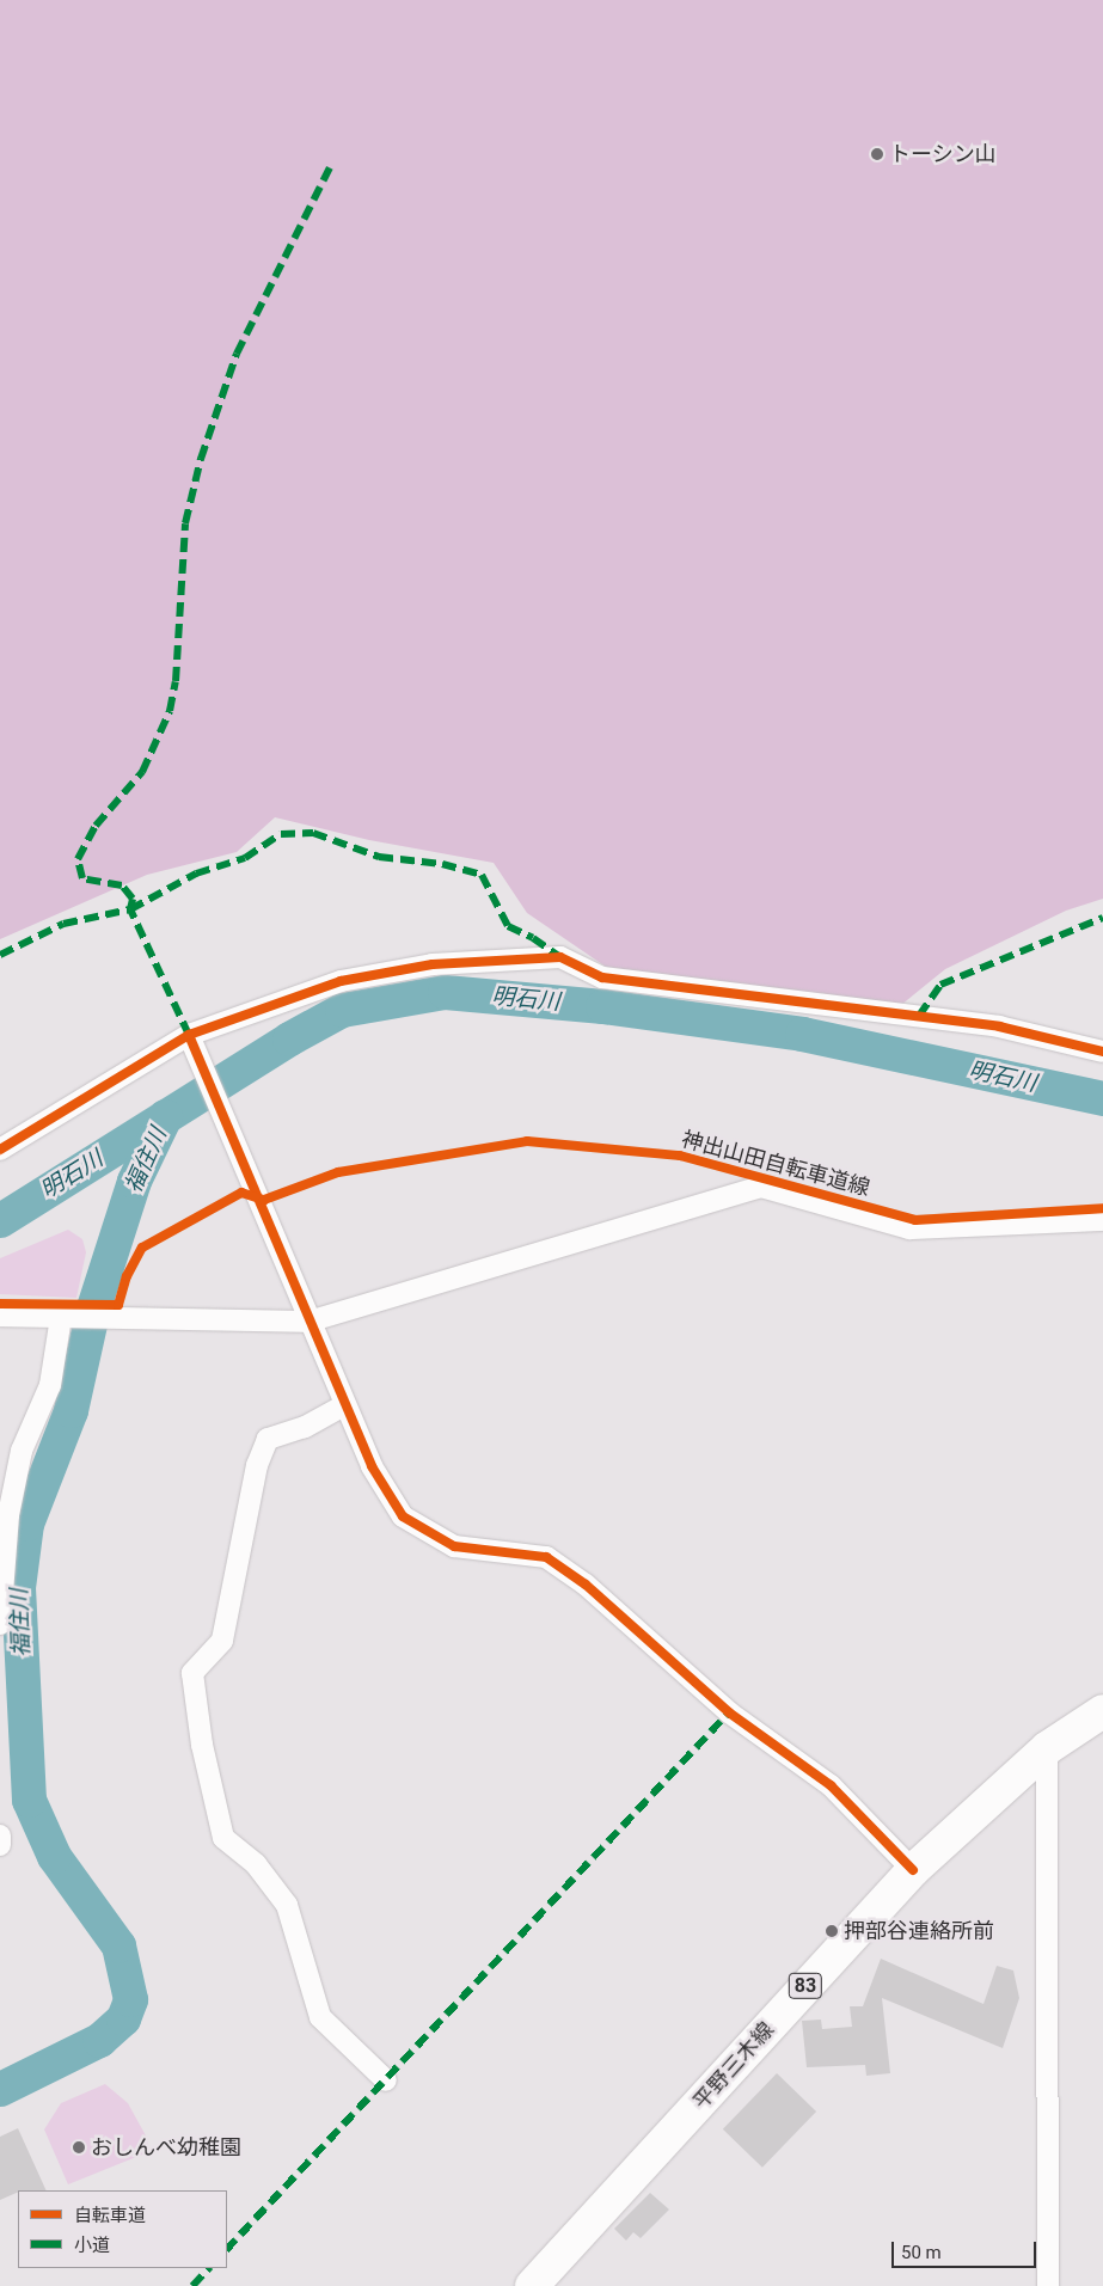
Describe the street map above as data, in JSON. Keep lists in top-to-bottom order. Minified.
{"streets":{"main road":["83","平野三木線"],"cycle path":["神出山田自転車道線"]},"water":["明石川","福住川"],"places":["トーシン山","押部谷連絡所前","おしんべ幼稚園"],"legend":["自転車道","小道"],"scale_bar":"50 m"}
